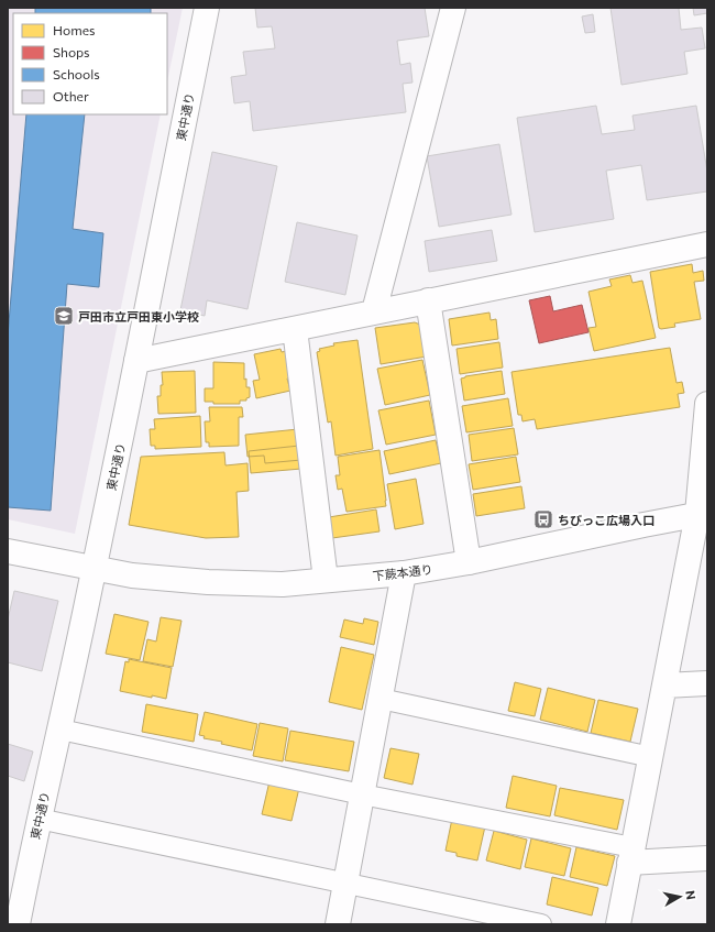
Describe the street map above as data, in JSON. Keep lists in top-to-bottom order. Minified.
{"streets":{"street":["東中通り","下蕨本通り"]},"crossings":[["東中通り","下蕨本通り"]],"places":{"school or university":["戸田市立戸田東小学校"],"bus stop":["ちびっこ広場入口"]},"legend":["Homes","Shops","Schools","Other"],"north":"right"}
